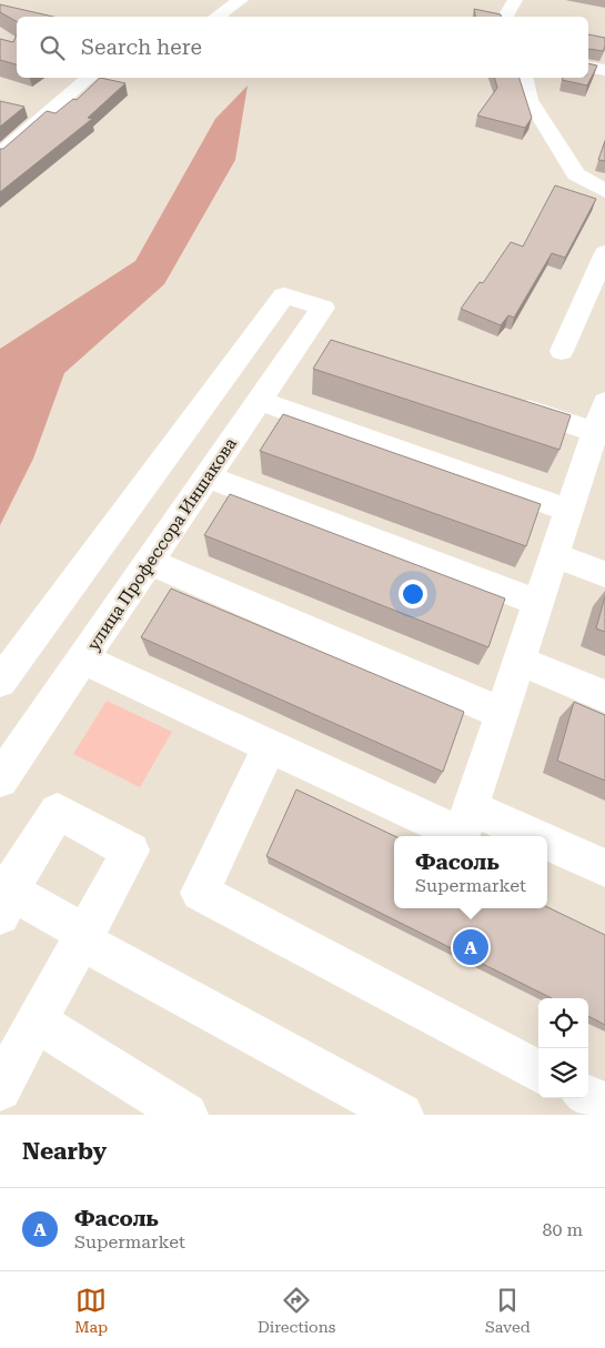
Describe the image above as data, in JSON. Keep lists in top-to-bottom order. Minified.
{"streets":{"street":["улица Профессора Иншакова"]},"page":{"search":"Search here","popup":["Фасоль","Supermarket"],"pins":"A","heading":"Nearby","list":[{"mark":"A","name":"Фасоль","note":"Supermarket","value":"80 m"}],"nav":["Map","Directions","Saved"]}}
